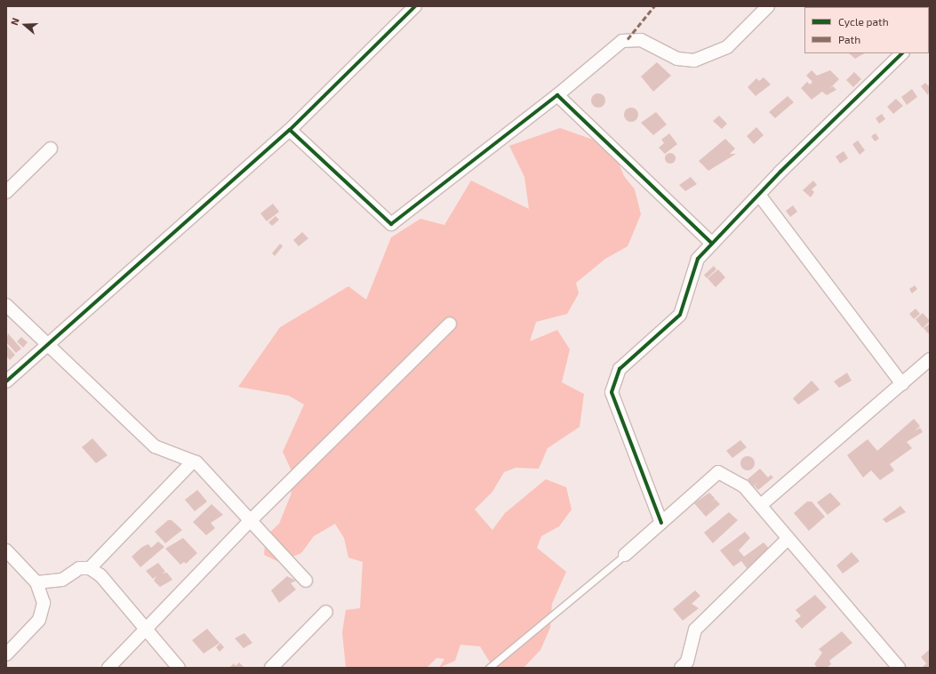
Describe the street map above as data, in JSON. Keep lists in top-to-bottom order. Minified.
{"legend":["Cycle path","Path"],"north":"left"}
